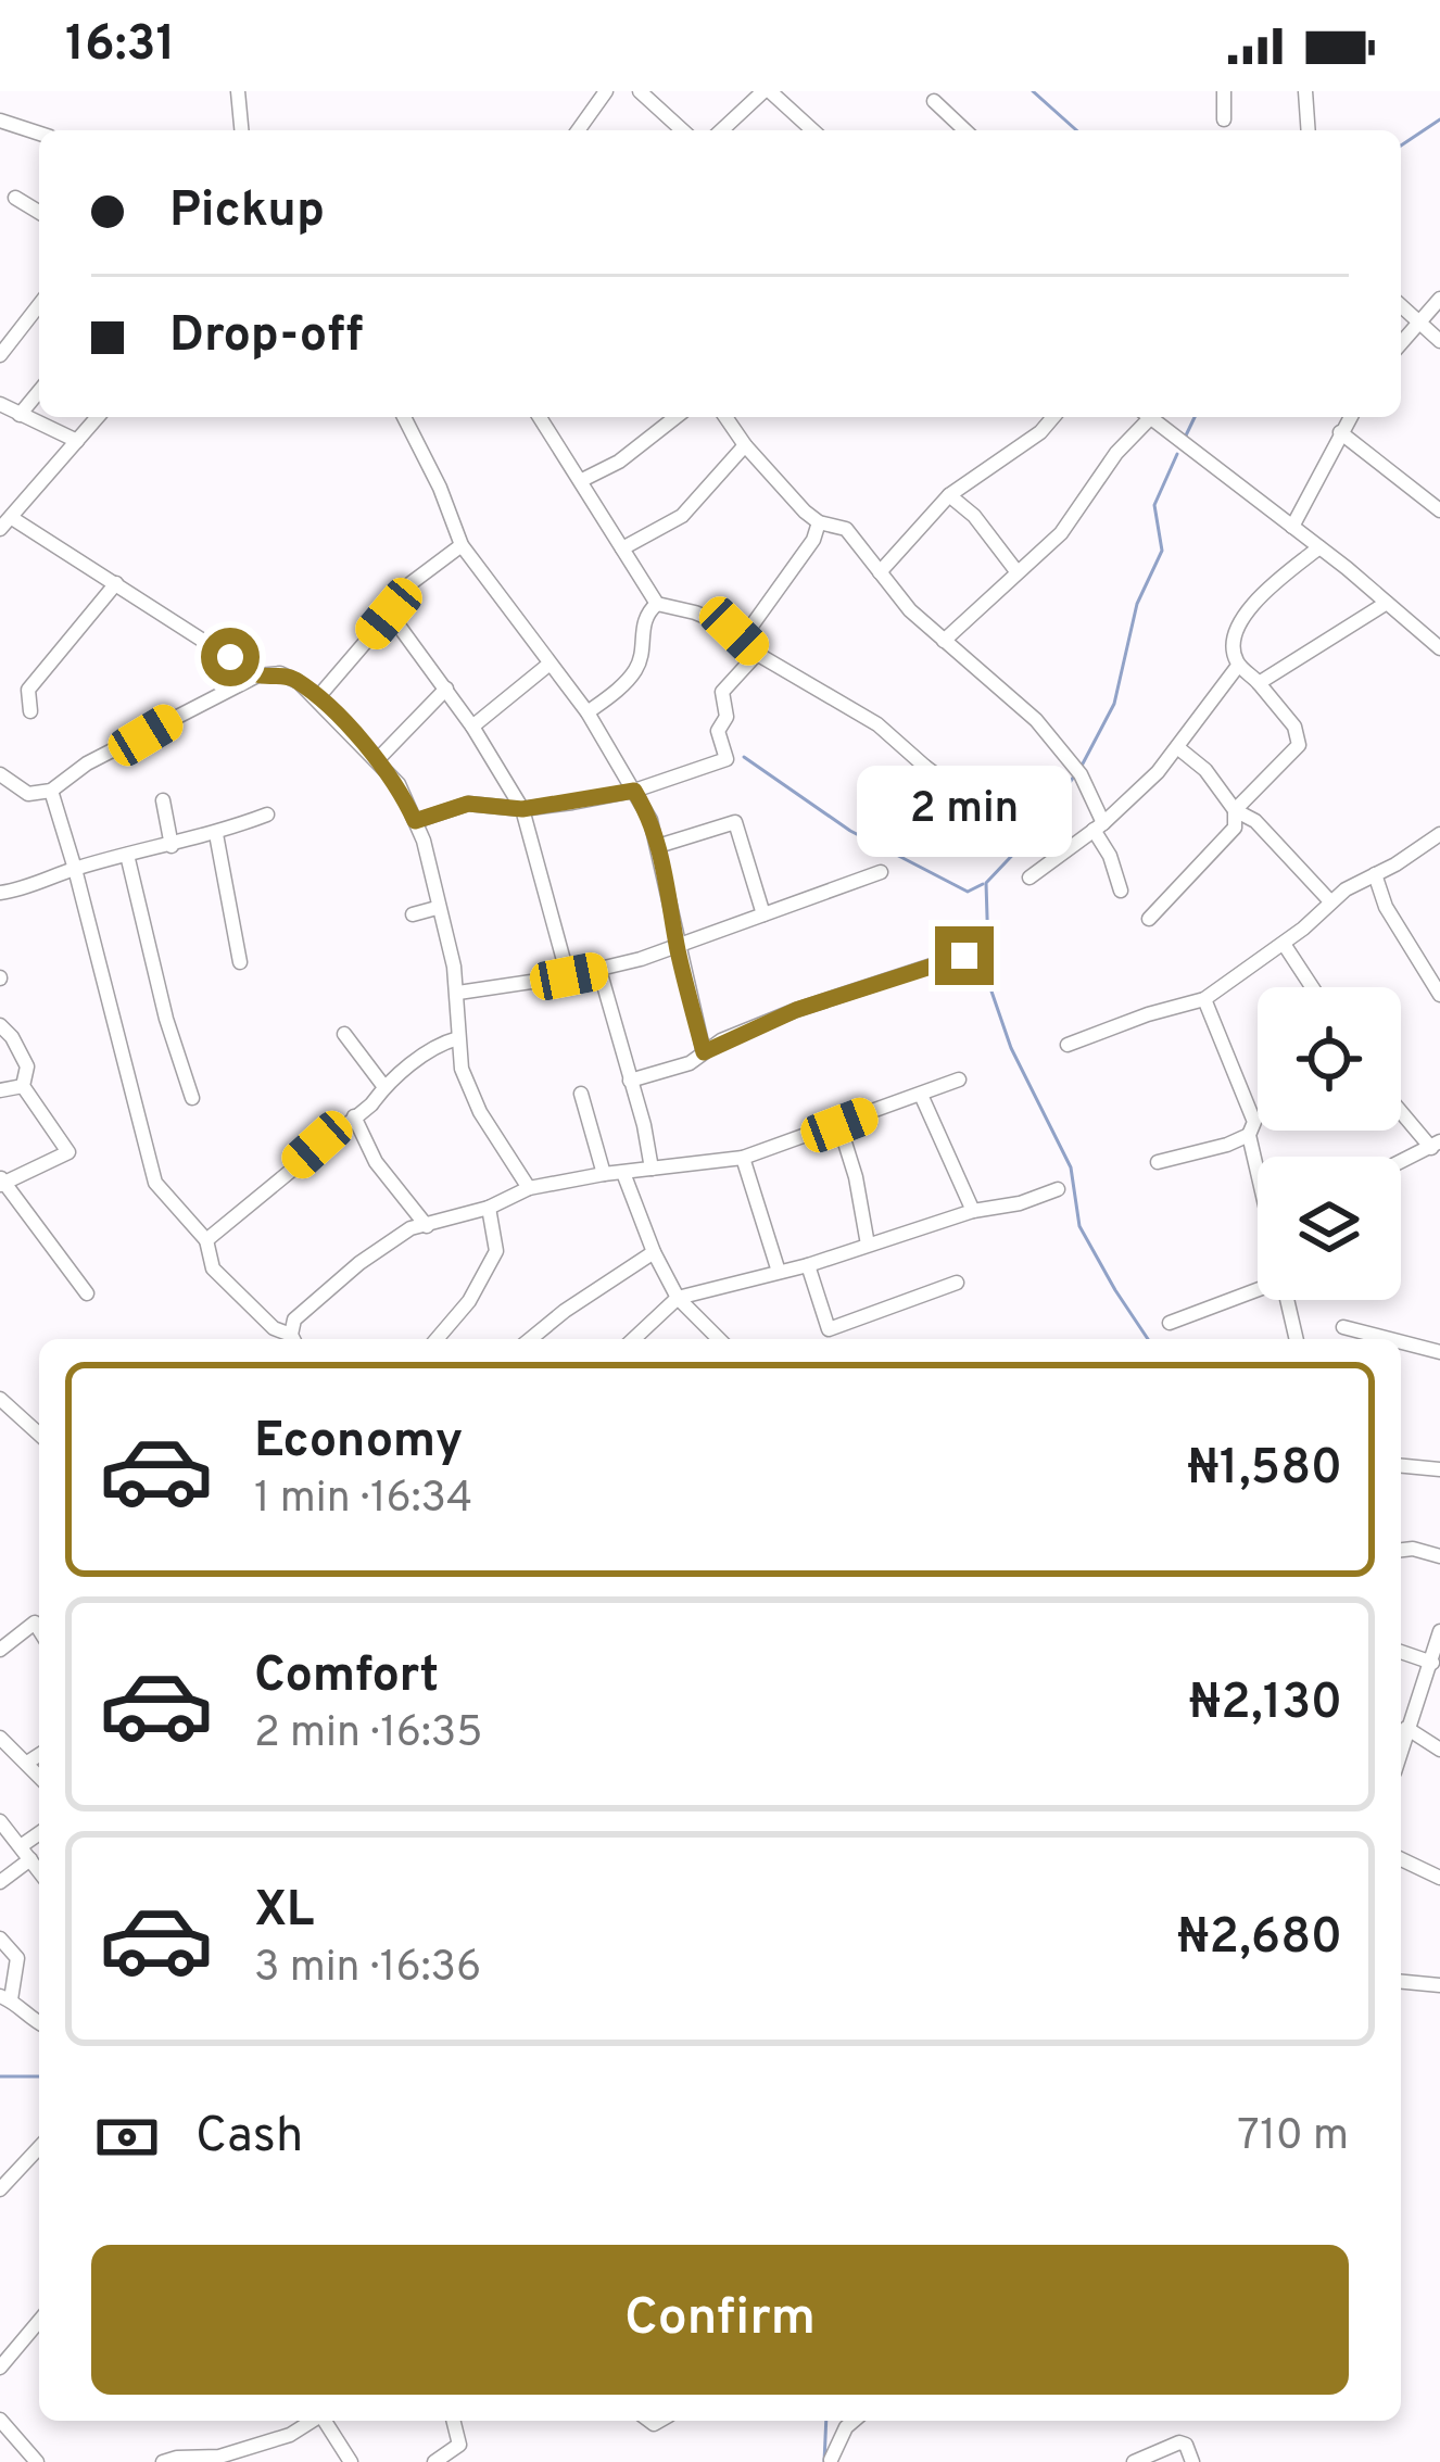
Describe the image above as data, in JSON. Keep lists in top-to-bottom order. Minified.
{"page":{"status":"16:31","banner":["Pickup","Drop-off"],"bubble":"2 min","list":[{"name":"Economy","note":"1 min · 16:34","value":"₦1,580"},{"name":"Comfort","note":"2 min · 16:35","value":"₦2,130"},{"name":"XL","note":"3 min · 16:36","value":"₦2,680"}],"pay":["Cash","710 m"],"buttons":"Confirm"}}
